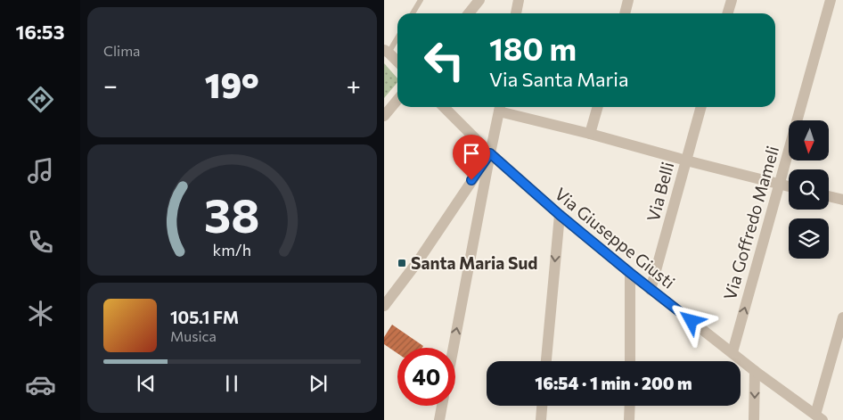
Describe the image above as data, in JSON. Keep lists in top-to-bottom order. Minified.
{"streets":{"street":["Via Belli","Via Goffredo Mameli","Via Giuseppe Giusti"]},"crossings":[["Via Belli","Via Giuseppe Giusti"],["Via Goffredo Mameli","Via Giuseppe Giusti"]],"places":{"transit":["Santa Maria Sud"]},"north":"bottom","page":{"tabs":"16:53","tile":"Clima","turn":["180 m","Via Santa Maria"],"heat":["−","19°","+"],"song":["105.1 FM","Musica"],"limit":"40","trip":"16:54 · 1 min · 200 m","gauge":["38","km/h"]}}
